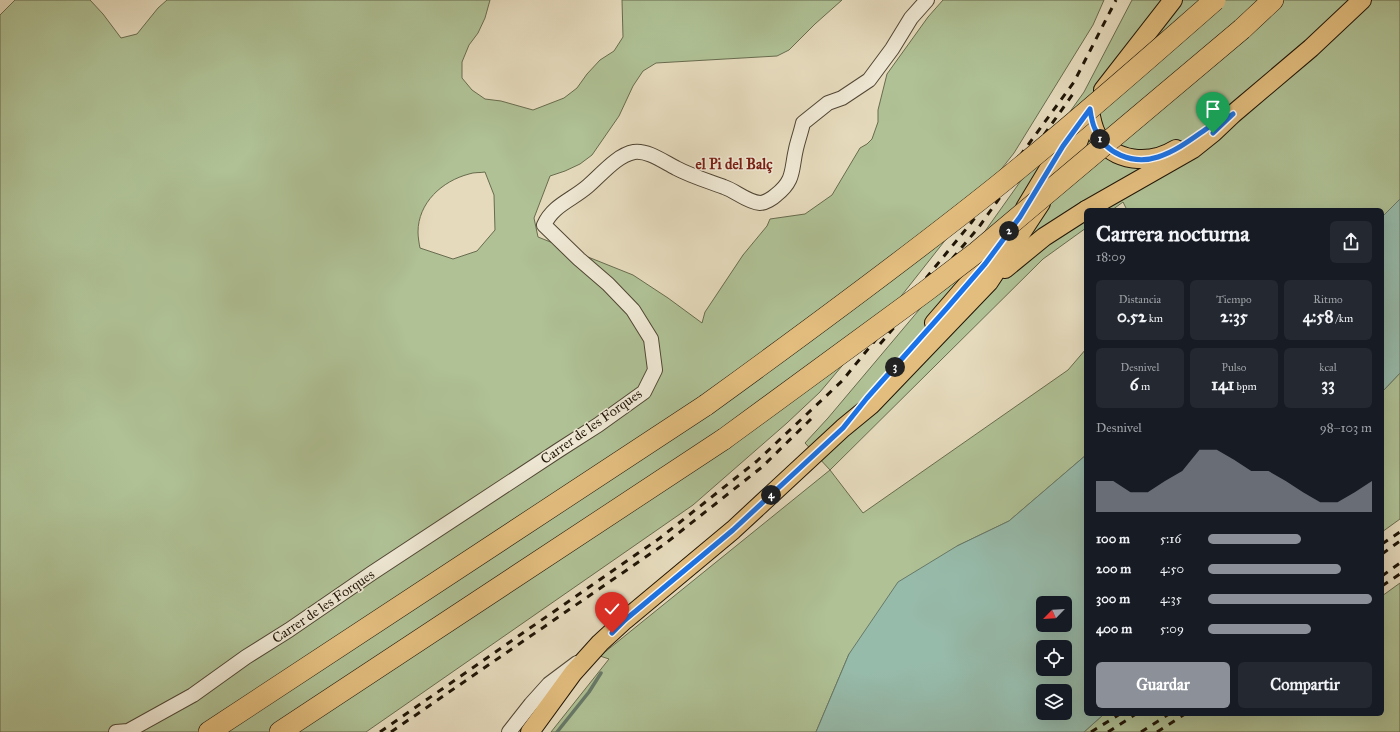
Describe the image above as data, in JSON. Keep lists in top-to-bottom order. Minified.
{"streets":{"street":["Carrer de les Forques"]},"districts":["el Pi del Balç"],"north":"bottom left","page":{"pins":["1","2","3","4"],"heading":["Carrera nocturna","18:09"],"stats":[["Distancia","0.52 km"],["Tiempo","2:35"],["Ritmo","4:58 /km"],["Desnivel","6 m"],["Pulso","141 bpm"],["kcal","33"]],"chart":["Desnivel","98–103 m"],"list":[{"name":"100 m","note":"5:16"},{"name":"200 m","note":"4:50"},{"name":"300 m","note":"4:35"},{"name":"400 m","note":"5:09"}],"buttons":["Guardar","Compartir"]}}
